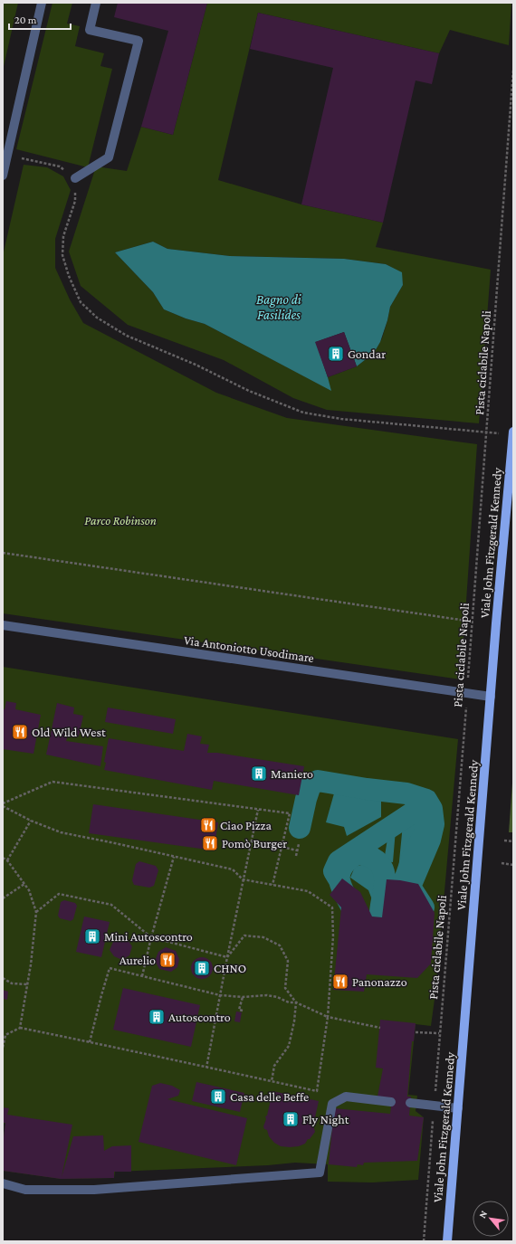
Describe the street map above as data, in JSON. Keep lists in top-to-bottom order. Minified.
{"streets":{"main road":["Viale John Fitzgerald Kennedy"],"street":["Via Antoniotto Usodimare"],"path":["Pista ciclabile Napoli"]},"crossings":[["Pista ciclabile Napoli","Via Antoniotto Usodimare"],["Viale John Fitzgerald Kennedy","Via Antoniotto Usodimare"]],"water":["Bagno di Fasilides"],"parks":["Parco Robinson"],"places":{"building":["Gondar","Maniero","Mini Autoscontro","CHNO","Autoscontro","Casa delle Beffe","Fly Night"],"restaurant":["Old Wild West","Ciao Pizza","Pomò Burger","Aurelio","Panonazzo"]},"scale_bar":"20 m","north":"top left"}
